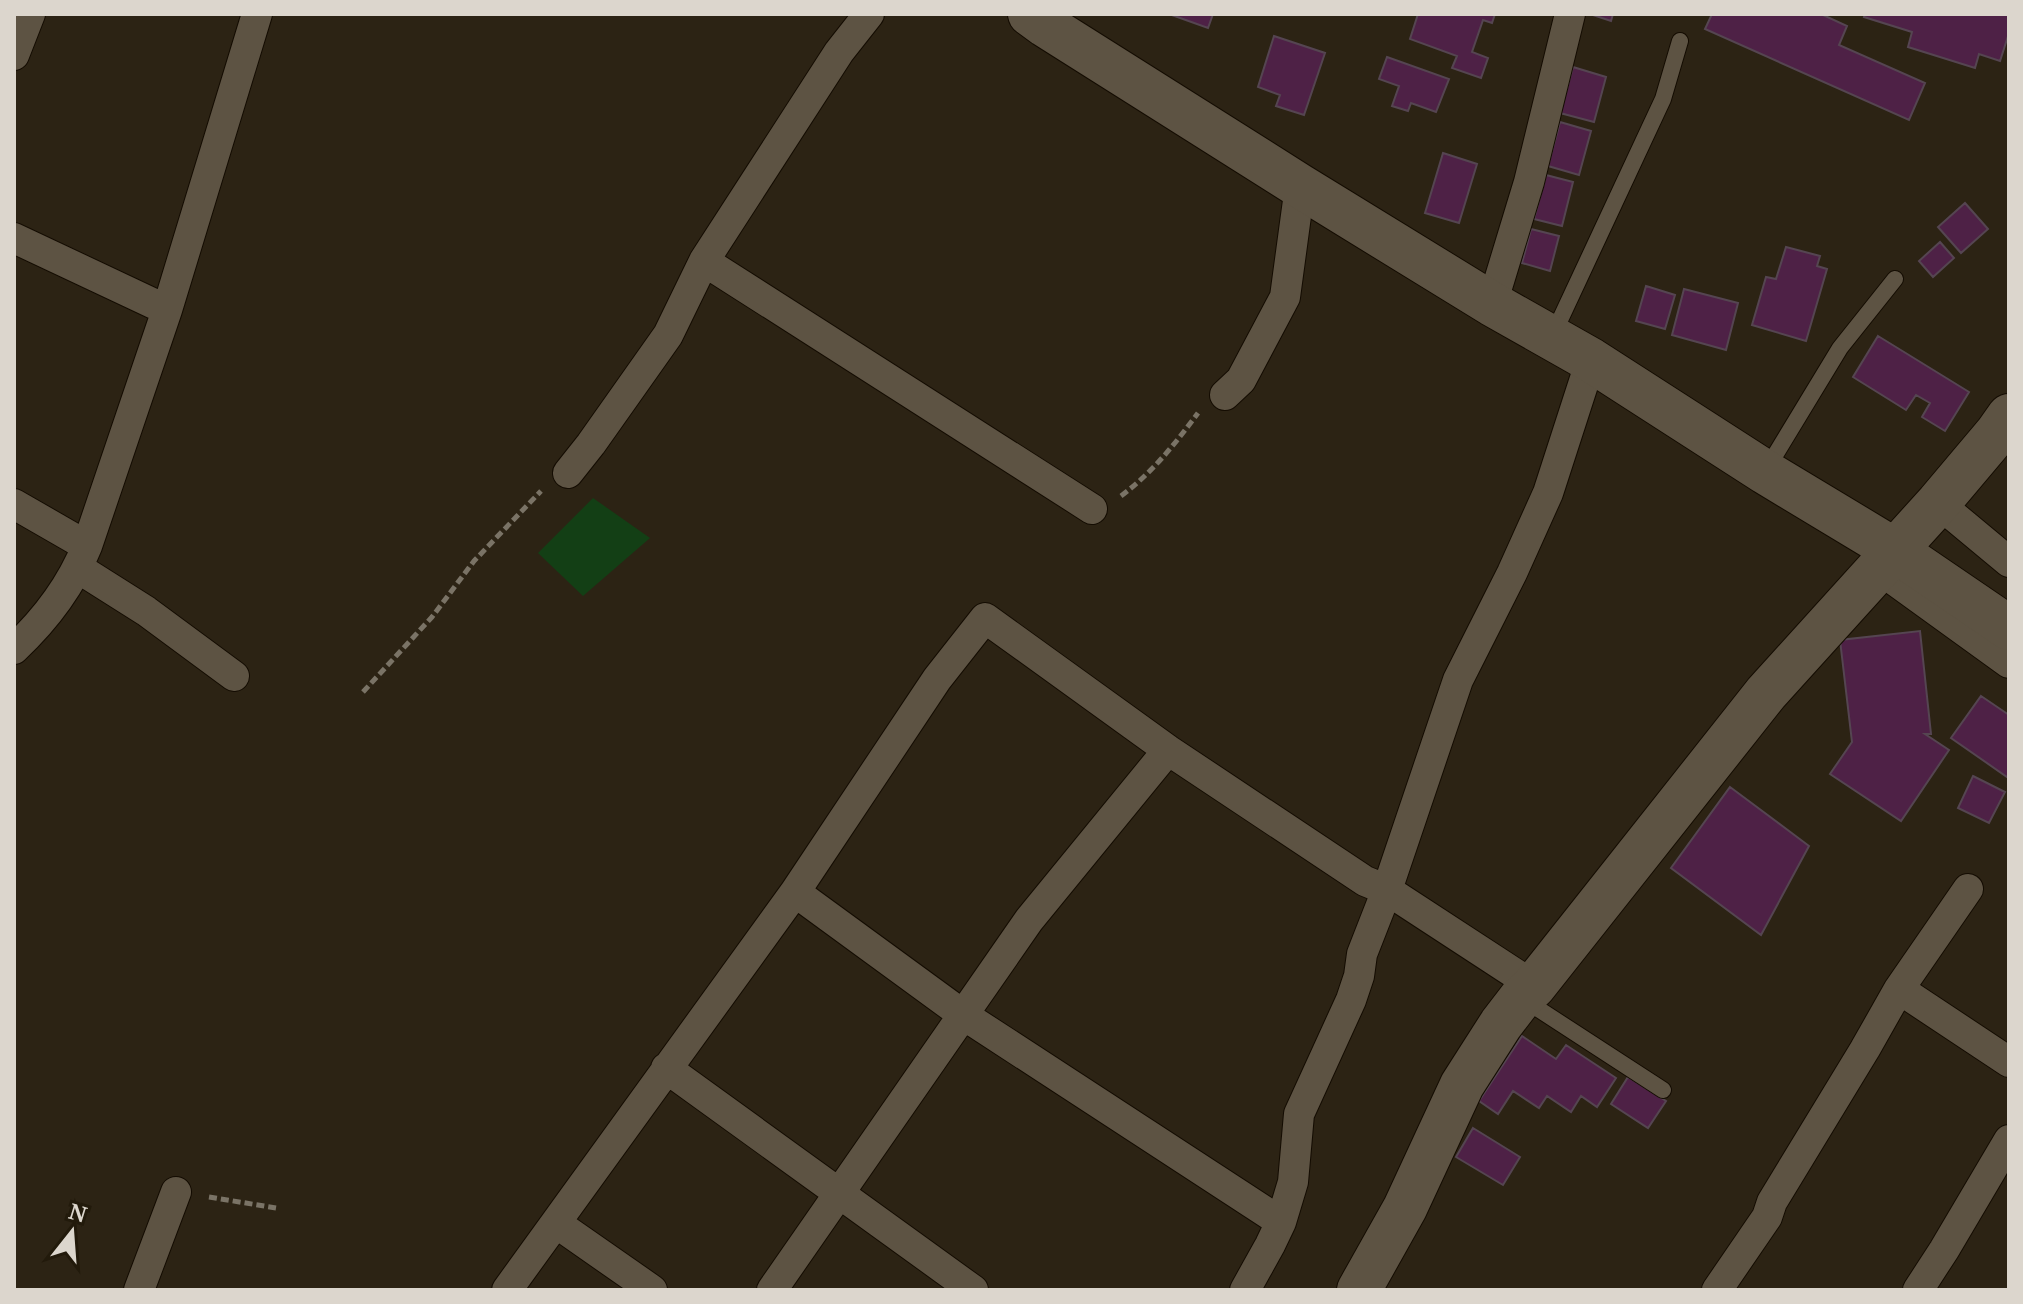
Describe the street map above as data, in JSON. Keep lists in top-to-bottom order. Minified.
{"north":"top"}
